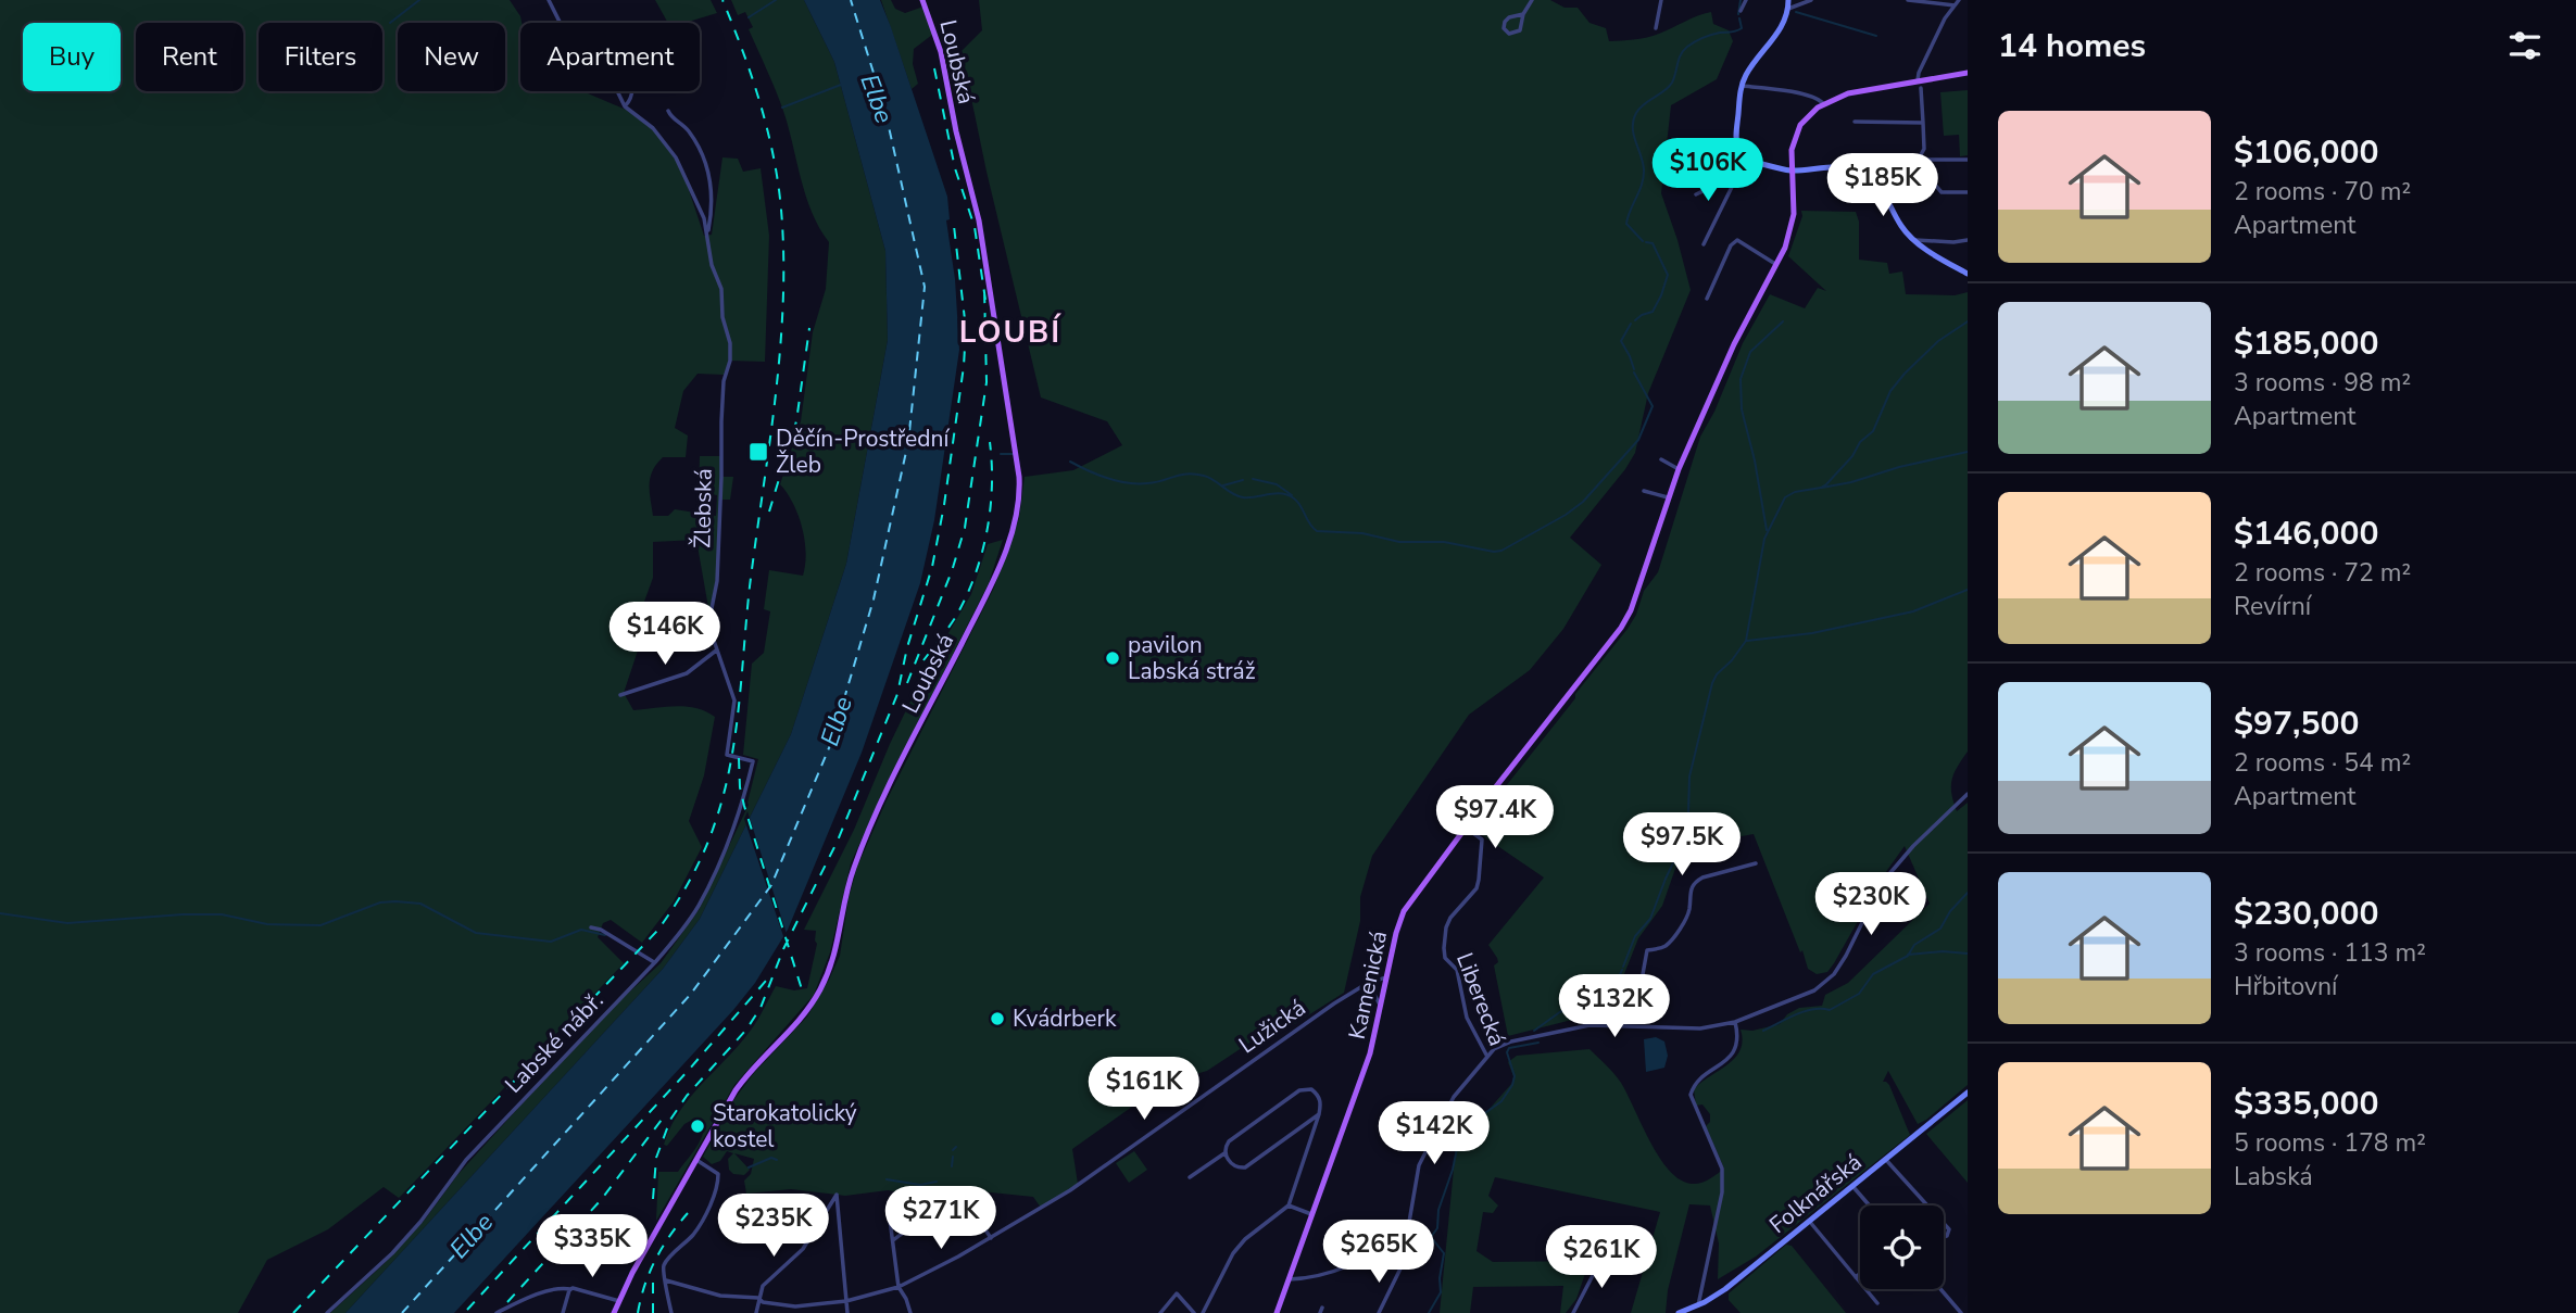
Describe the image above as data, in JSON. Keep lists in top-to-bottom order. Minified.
{"streets":{"main road":["Loubská","Kamenická"],"street":["Žlebská","Liberecká","Lužická","Labské nábř.","Folknářská"]},"crossings":[["Žlebská","Labské nábř."],["Kamenická","Liberecká"],["Kamenická","Lužická"]],"districts":["LOUBÍ"],"water":["Elbe"],"places":{"transit":["Děčín-Prostřední Žleb"],"other":["pavilon Labská stráž","Kvádrberk","Starokatolický kostel"]},"page":{"heading":"14 homes","chip":["Buy","Rent","Filters","New","Apartment"],"list":[{"name":"$106,000","note":"2 rooms · 70 m² · Apartment"},{"name":"$185,000","note":"3 rooms · 98 m² · Apartment"},{"name":"$146,000","note":"2 rooms · 72 m² · Revírní"},{"name":"$97,500","note":"2 rooms · 54 m² · Apartment"},{"name":"$230,000","note":"3 rooms · 113 m² · Hřbitovní"},{"name":"$335,000","note":"5 rooms · 178 m² · Labská"}],"price":["$106K","$185K","$146K","$97.4K","$97.5K","$230K","$132K","$161K","$142K","$271K","$235K","$335K","$265K","$261K"]}}
